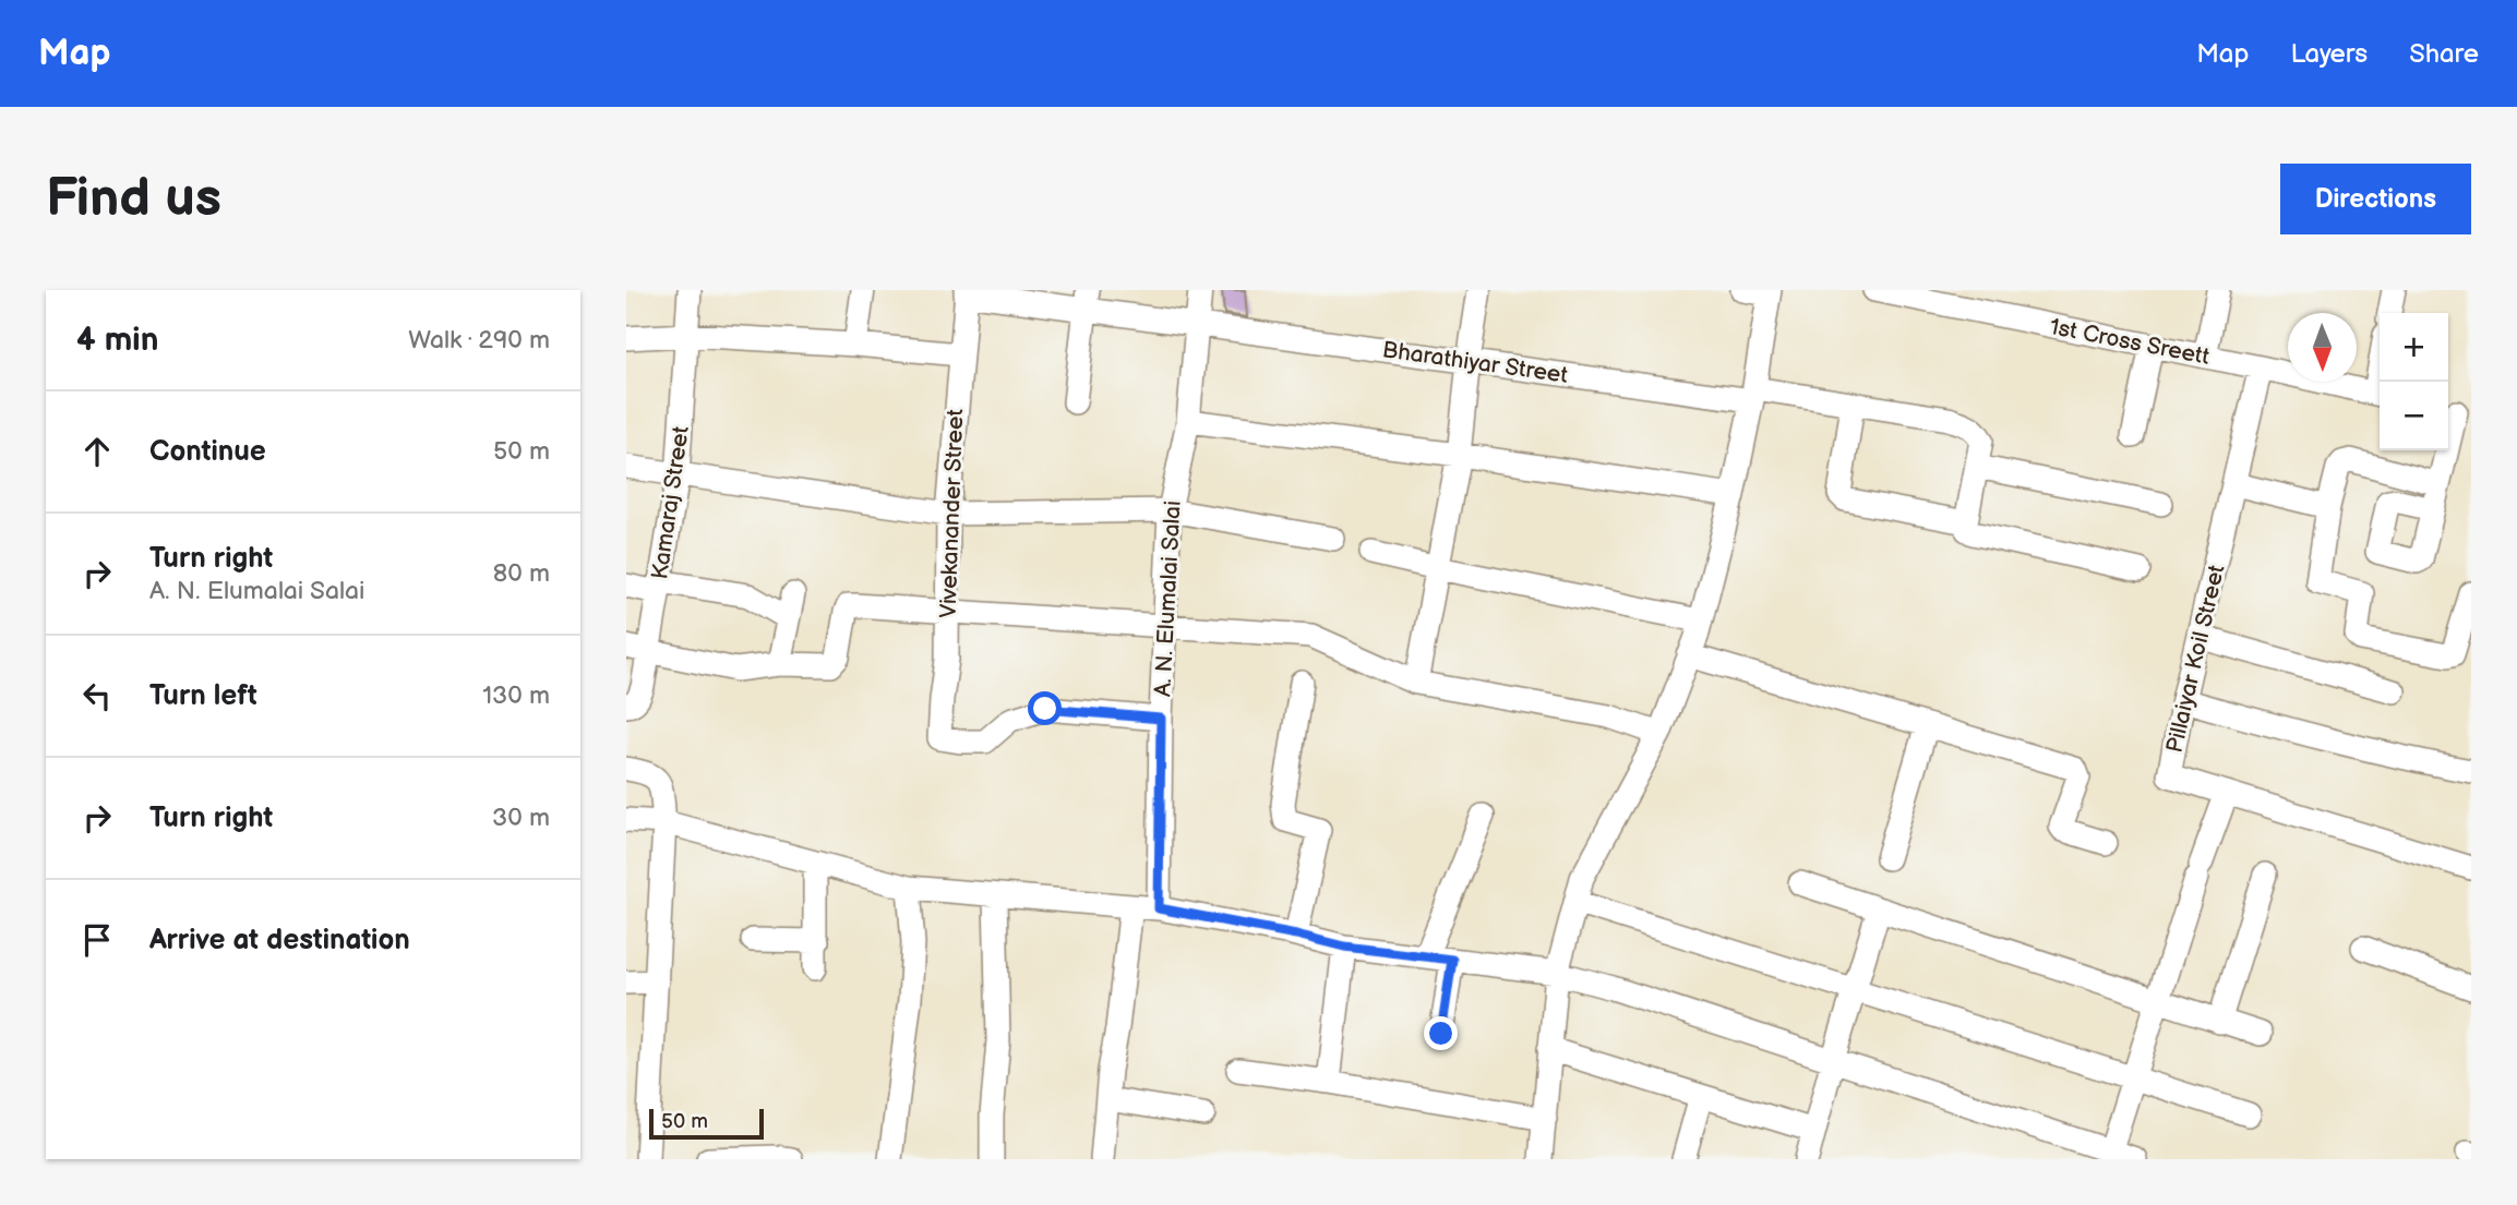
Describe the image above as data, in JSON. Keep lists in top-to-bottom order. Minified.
{"streets":{"street":["1st Cross Sreett","Bharathiyar Street","Kamaraj Street","Vivekanander Street","A. N. Elumalai Salai","Pillaiyar Koil Street"]},"crossings":[["1st Cross Sreett","Pillaiyar Koil Street"],["Bharathiyar Street","Vivekanander Street"],["Bharathiyar Street","A. N. Elumalai Salai"],["Vivekanander Street","A. N. Elumalai Salai"]],"scale_bar":"50 m","north":"bottom","page":{"header":"Map","nav":["Map","Layers","Share"],"buttons":"Directions","title":"Find us","heading":["4 min","Walk · 290 m"],"map_buttons":["+","−"],"list":[["Continue","50 m"],["Turn right","A. N. Elumalai Salai","80 m"],["Turn left","130 m"],["Turn right","30 m"],"Arrive at destination"],"scale":"50 m"}}
